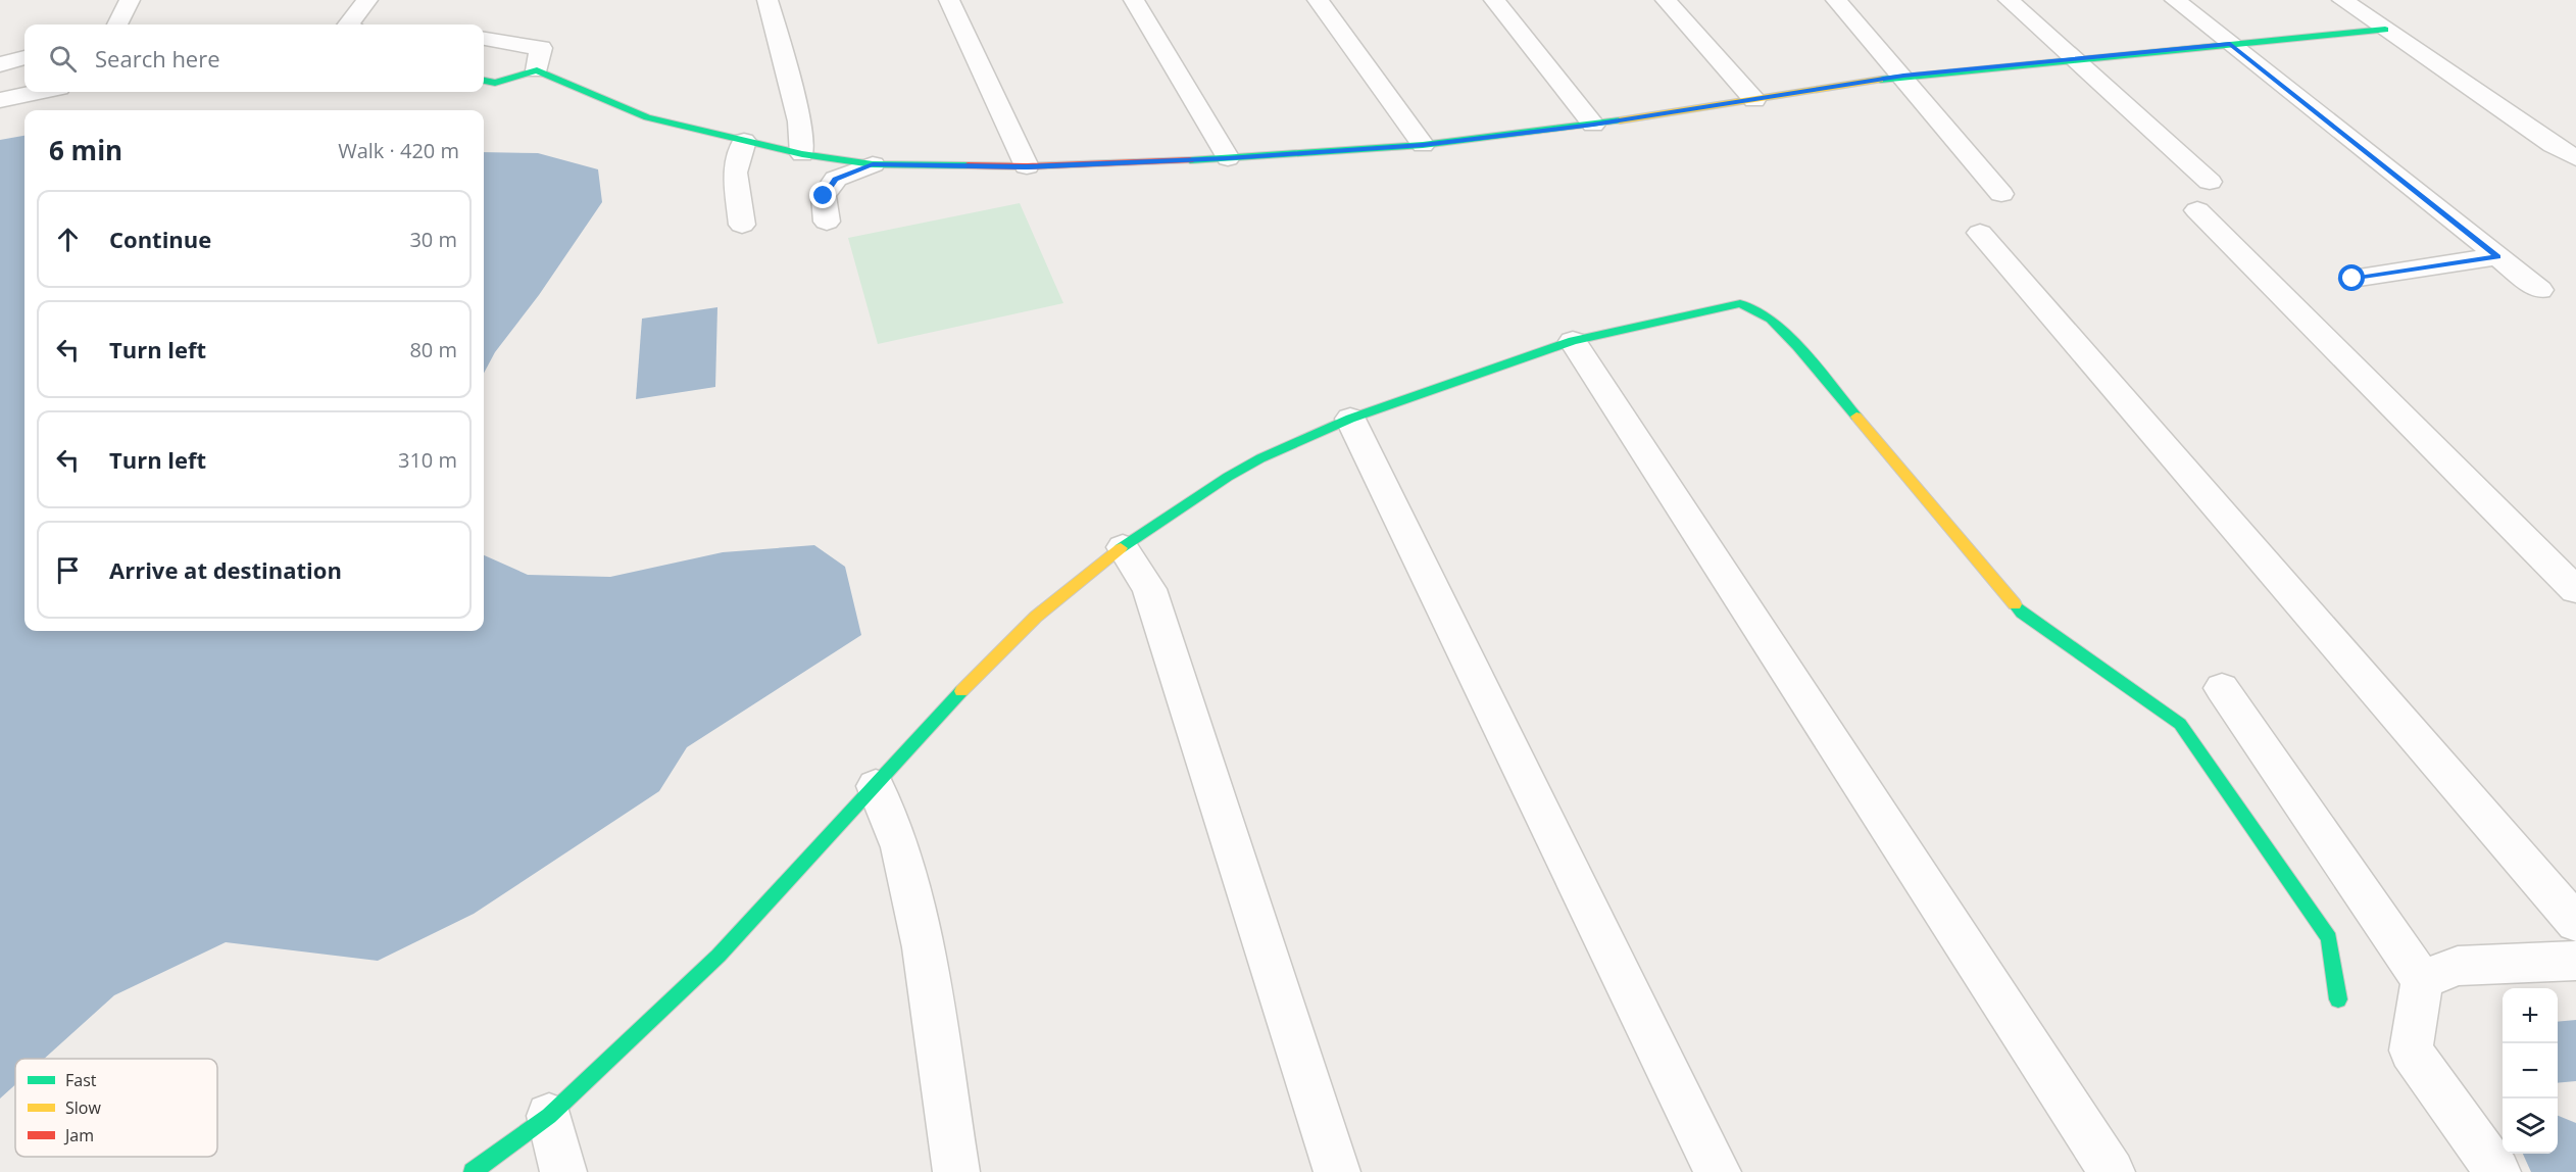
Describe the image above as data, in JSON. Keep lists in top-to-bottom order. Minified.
{"legend":["Fast","Slow","Jam"],"page":{"search":"Search here","heading":["6 min","Walk · 420 m"],"list":[["Continue","30 m"],["Turn left","80 m"],["Turn left","310 m"],"Arrive at destination"],"map_buttons":["+","−"]}}
